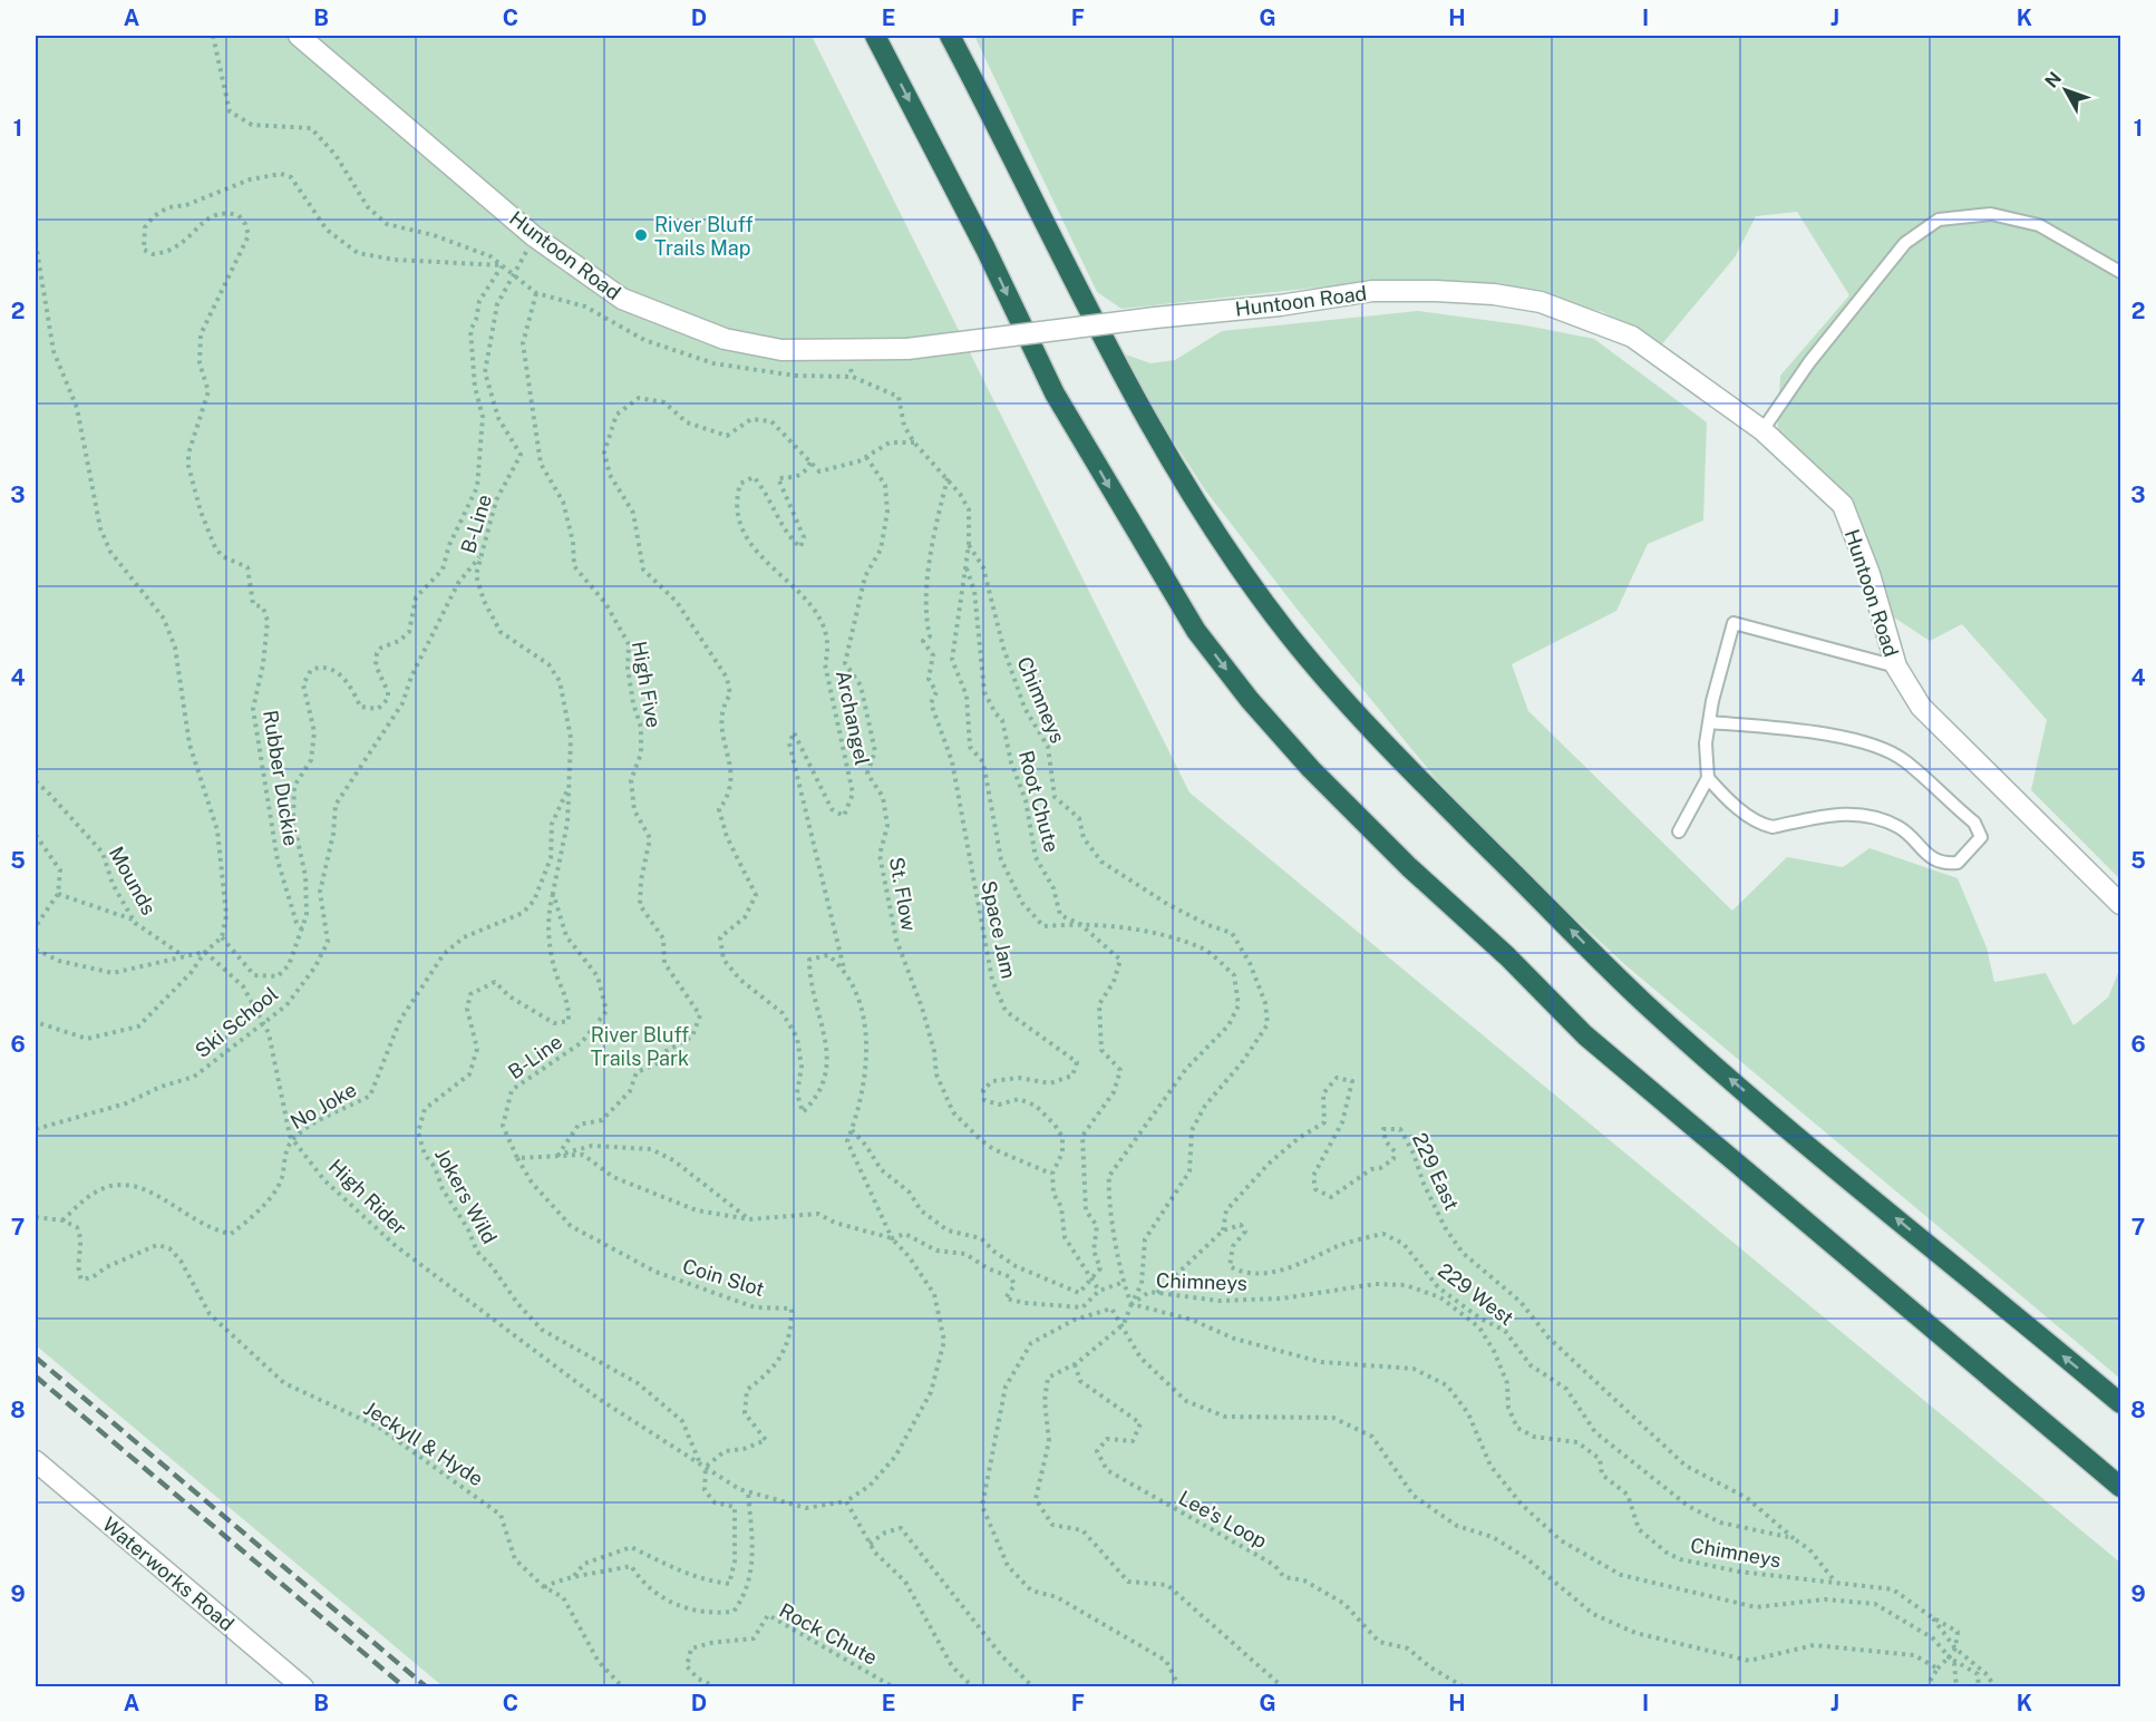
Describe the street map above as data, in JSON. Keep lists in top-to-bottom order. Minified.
{"streets":{"street":["Huntoon Road","Waterworks Road"],"path":["B-Line","High Five","Chimneys","Archangel","Rubber Duckie","Root Chute","Mounds","St. Flow","Space Jam","Ski School","No Joke","229 East","Jokers Wild","High Rider","Coin Slot","229 West","Jeckyll & Hyde","Lee's Loop","Rock Chute"]},"crossings":[["B-Line","Rubber Duckie"],["B-Line","Ski School"],["B-Line","No Joke"],["B-Line","Jokers Wild"],["B-Line","Coin Slot"],["Chimneys","229 West"],["St. Flow","Space Jam"],["Ski School","High Rider"],["No Joke","High Rider"],["No Joke","Jeckyll & Hyde"],["229 East","229 West"],["Jokers Wild","High Rider"],["High Rider","Coin Slot"]],"parks":["River Bluff Trails Park"],"places":["River Bluff Trails Map"],"north":"top left","grid":{"columns":["A","B","C","D","E","F","G","H","I","J","K"],"rows":["1","2","3","4","5","6","7","8","9"]}}
